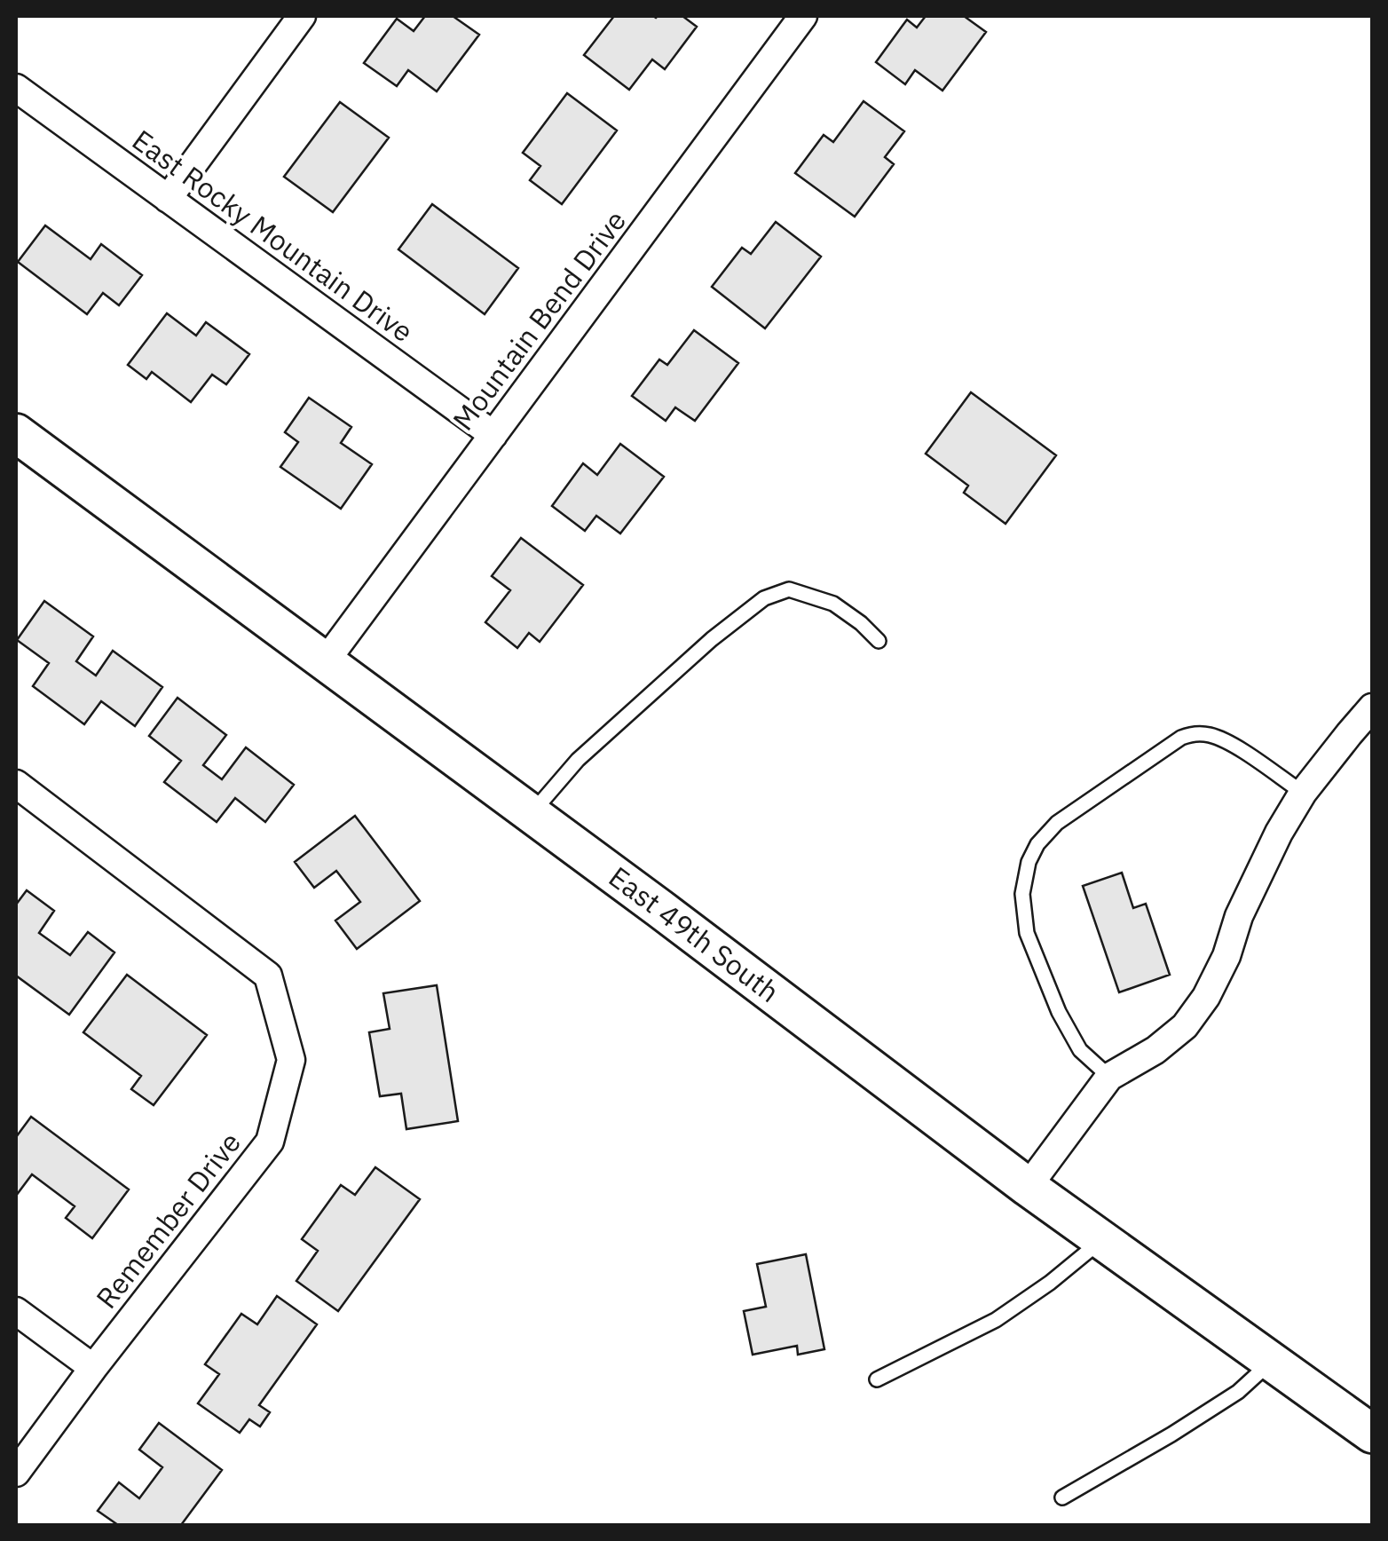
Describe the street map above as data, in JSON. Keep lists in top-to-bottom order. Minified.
{"streets":{"street":["East Rocky Mountain Drive","Mountain Bend Drive","East 49th South","Remember Drive"]},"crossings":[["East Rocky Mountain Drive","Mountain Bend Drive"],["Mountain Bend Drive","East 49th South"]]}
